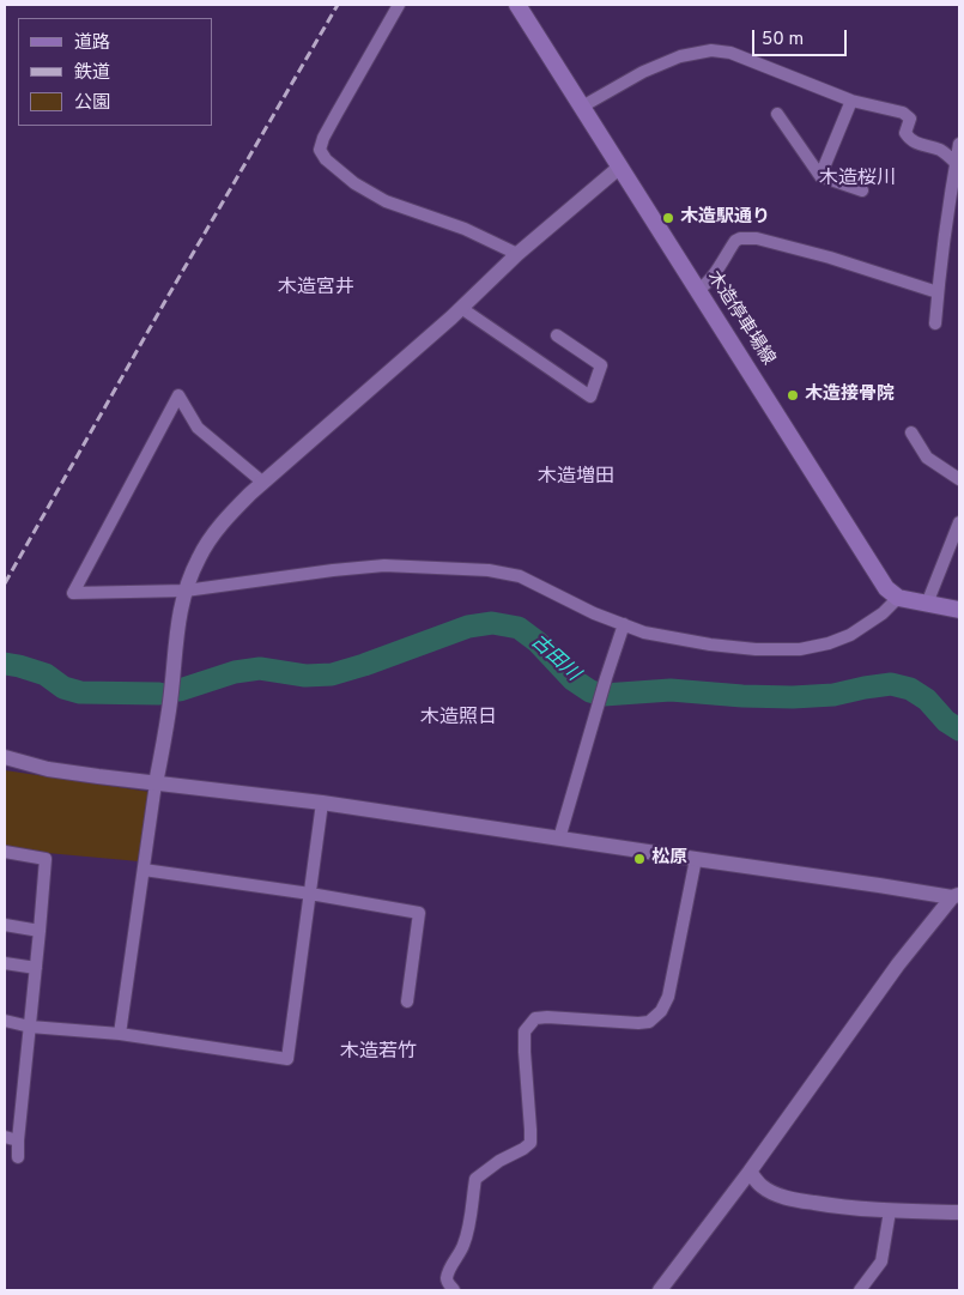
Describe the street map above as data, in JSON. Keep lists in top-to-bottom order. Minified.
{"streets":{"main road":["木造停車場線"]},"districts":["木造桜川","木造宮井","木造増田","木造照日","木造若竹"],"water":["古田川"],"places":["木造駅通り","木造接骨院","松原"],"legend":["道路","鉄道","公園"],"scale_bar":"50 m"}
